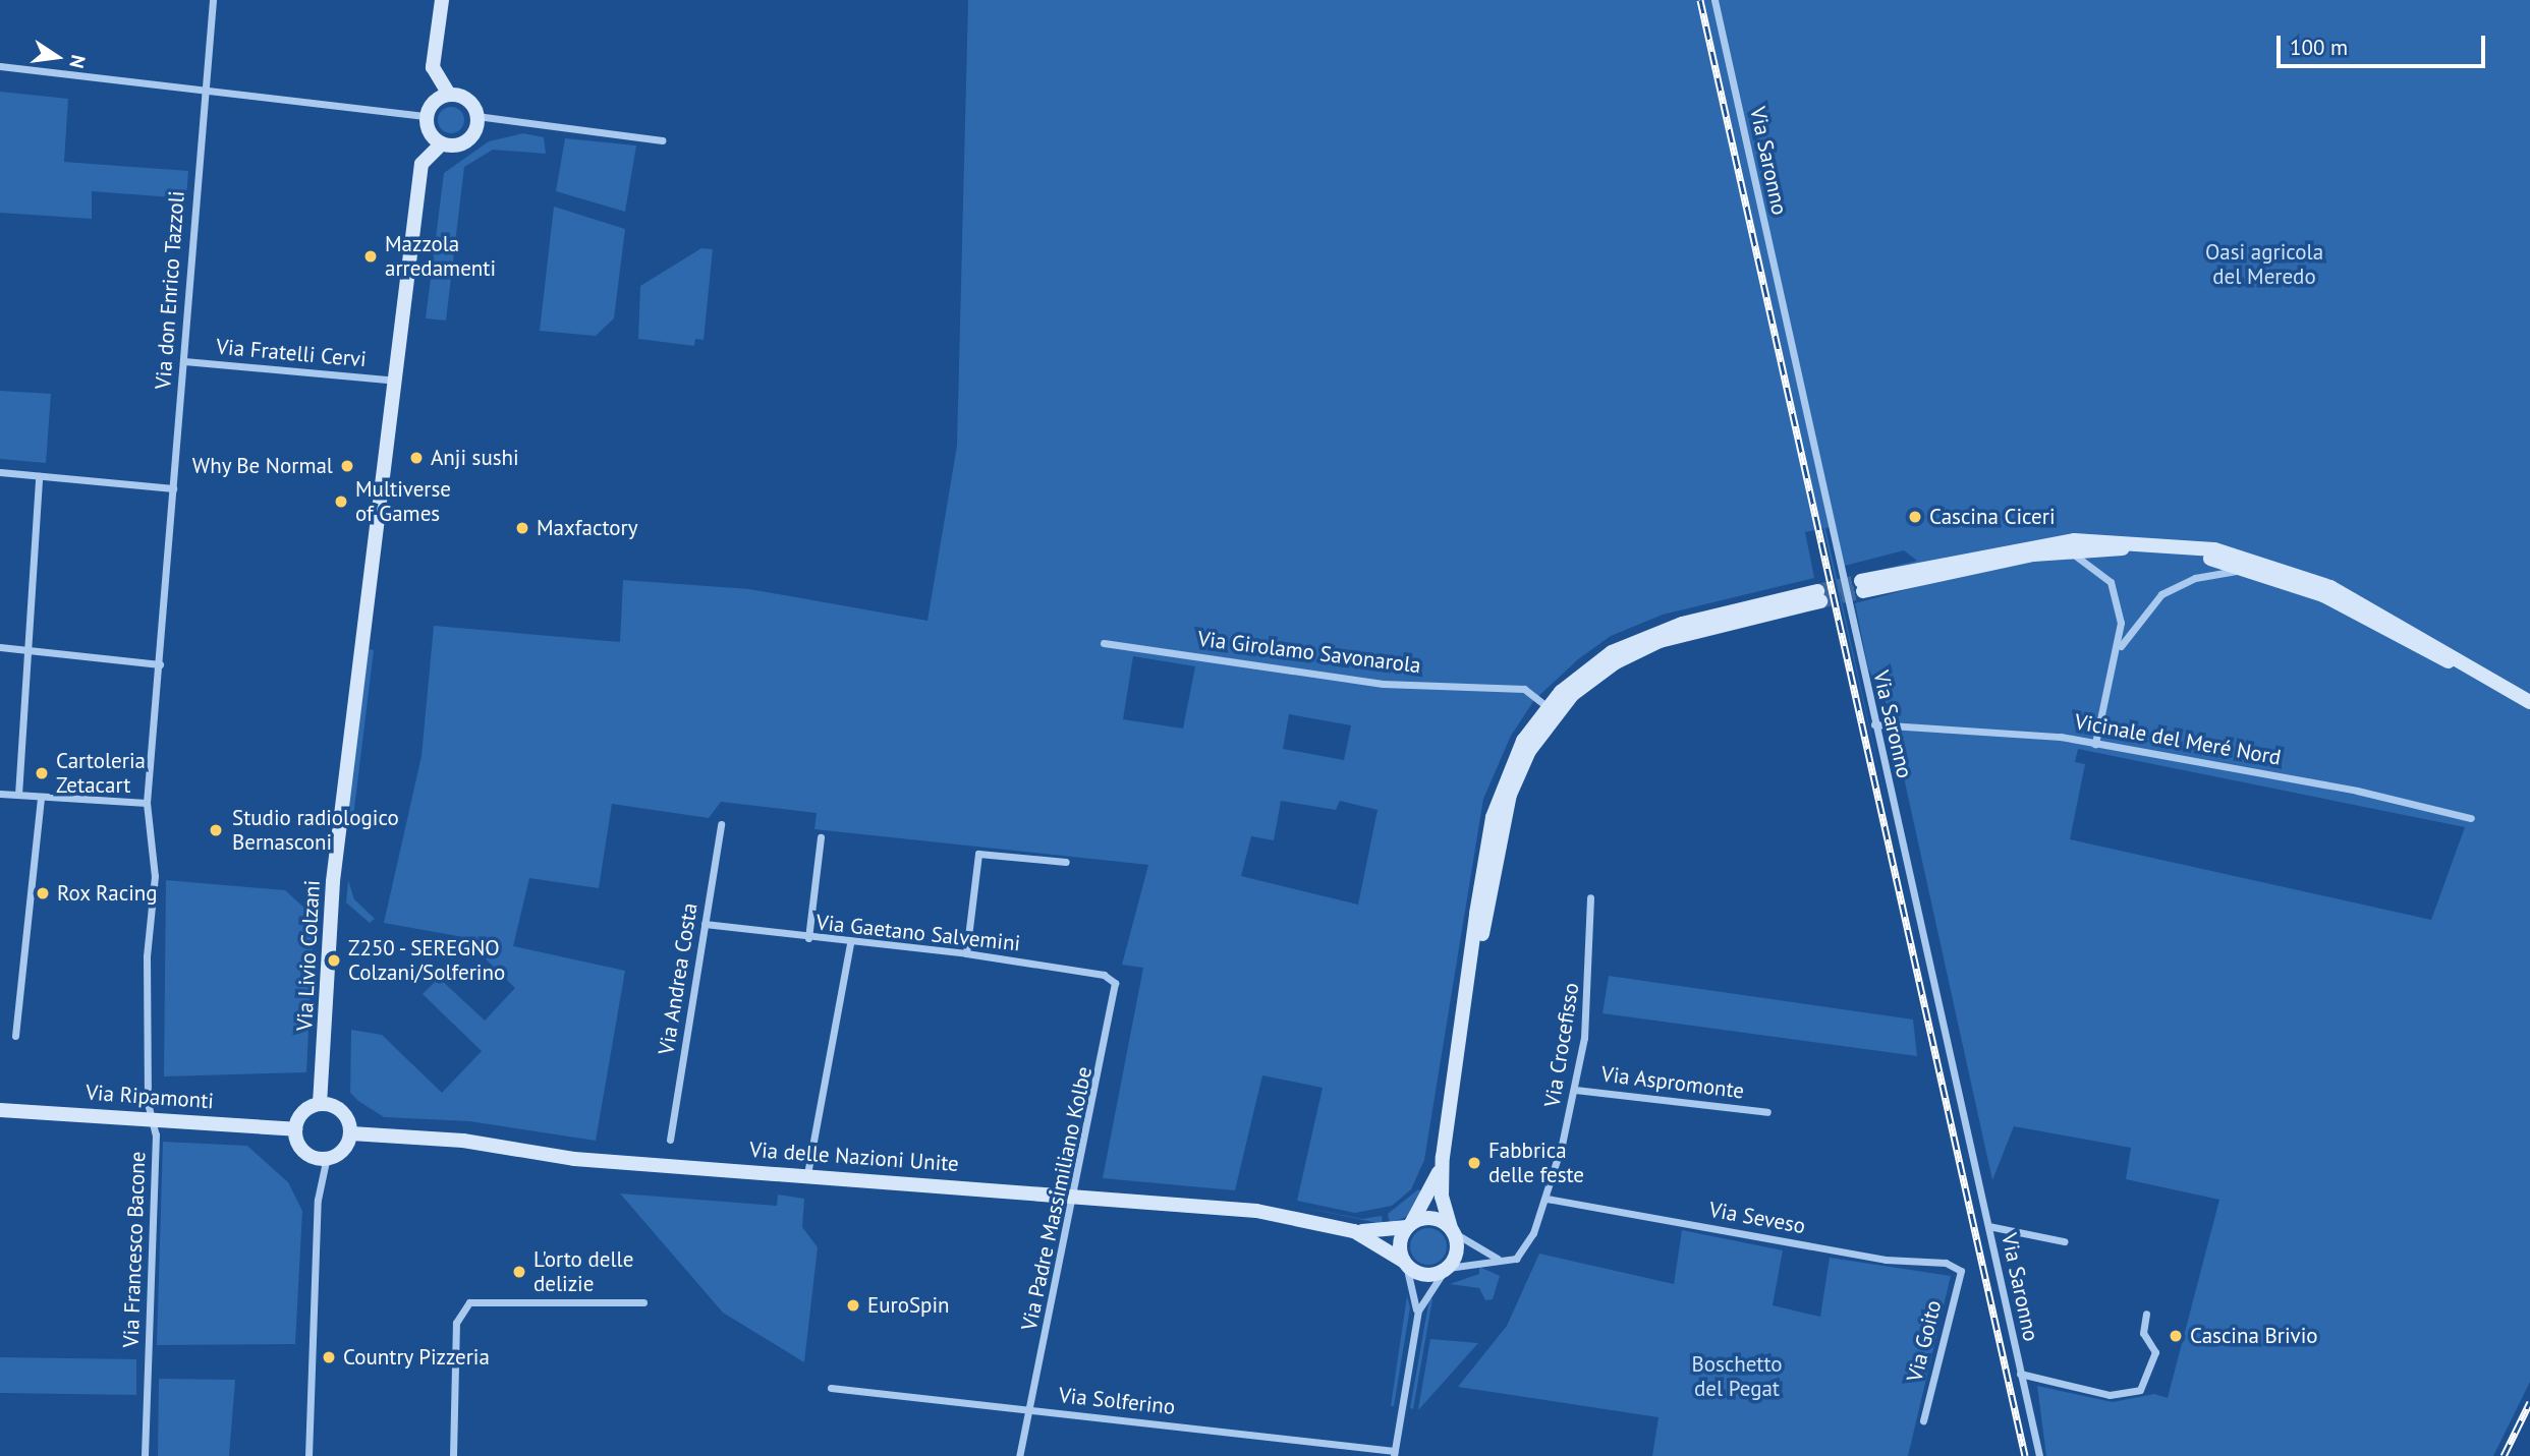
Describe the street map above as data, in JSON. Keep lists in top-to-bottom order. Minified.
{"streets":{"street":["Via Saronno","Via don Enrico Tazzoli","Via Fratelli Cervi","Via Girolamo Savonarola","Vicinale del Meré Nord","Via Gaetano Salvemini","Via Livio Colzani","Via Andrea Costa","Via Crocefisso","Via Aspromonte","Via Ripamonti","Via delle Nazioni Unite","Via Padre Massimiliano Kolbe","Via Seveso","Via Francesco Bacone","Via Goito","Via Solferino"]},"crossings":[["Via Saronno","Vicinale del Meré Nord"],["Via don Enrico Tazzoli","Via Fratelli Cervi"],["Via don Enrico Tazzoli","Via Francesco Bacone"],["Via Fratelli Cervi","Via Livio Colzani"],["Via Gaetano Salvemini","Via Andrea Costa"],["Via Gaetano Salvemini","Via Padre Massimiliano Kolbe"],["Via Livio Colzani","Via Ripamonti"],["Via Livio Colzani","Via delle Nazioni Unite"],["Via Crocefisso","Via Aspromonte"],["Via Crocefisso","Via Seveso"],["Via Ripamonti","Via delle Nazioni Unite"],["Via Ripamonti","Via Francesco Bacone"],["Via delle Nazioni Unite","Via Padre Massimiliano Kolbe"],["Via Padre Massimiliano Kolbe","Via Solferino"],["Via Seveso","Via Goito"]],"parks":["Oasi agricola del Meredo","Boschetto del Pegat"],"places":["Mazzola arredamenti","Anji sushi","Why Be Normal","Multiverse of Games","Cascina Ciceri","Maxfactory","Cartoleria Zetacart","Studio radiologico Bernasconi","Rox Racing","Z250 - SEREGNO Colzani/Solferino","Fabbrica delle feste","L'orto delle delizie","EuroSpin","Cascina Brivio","Country Pizzeria"],"scale_bar":"100 m","north":"right"}
